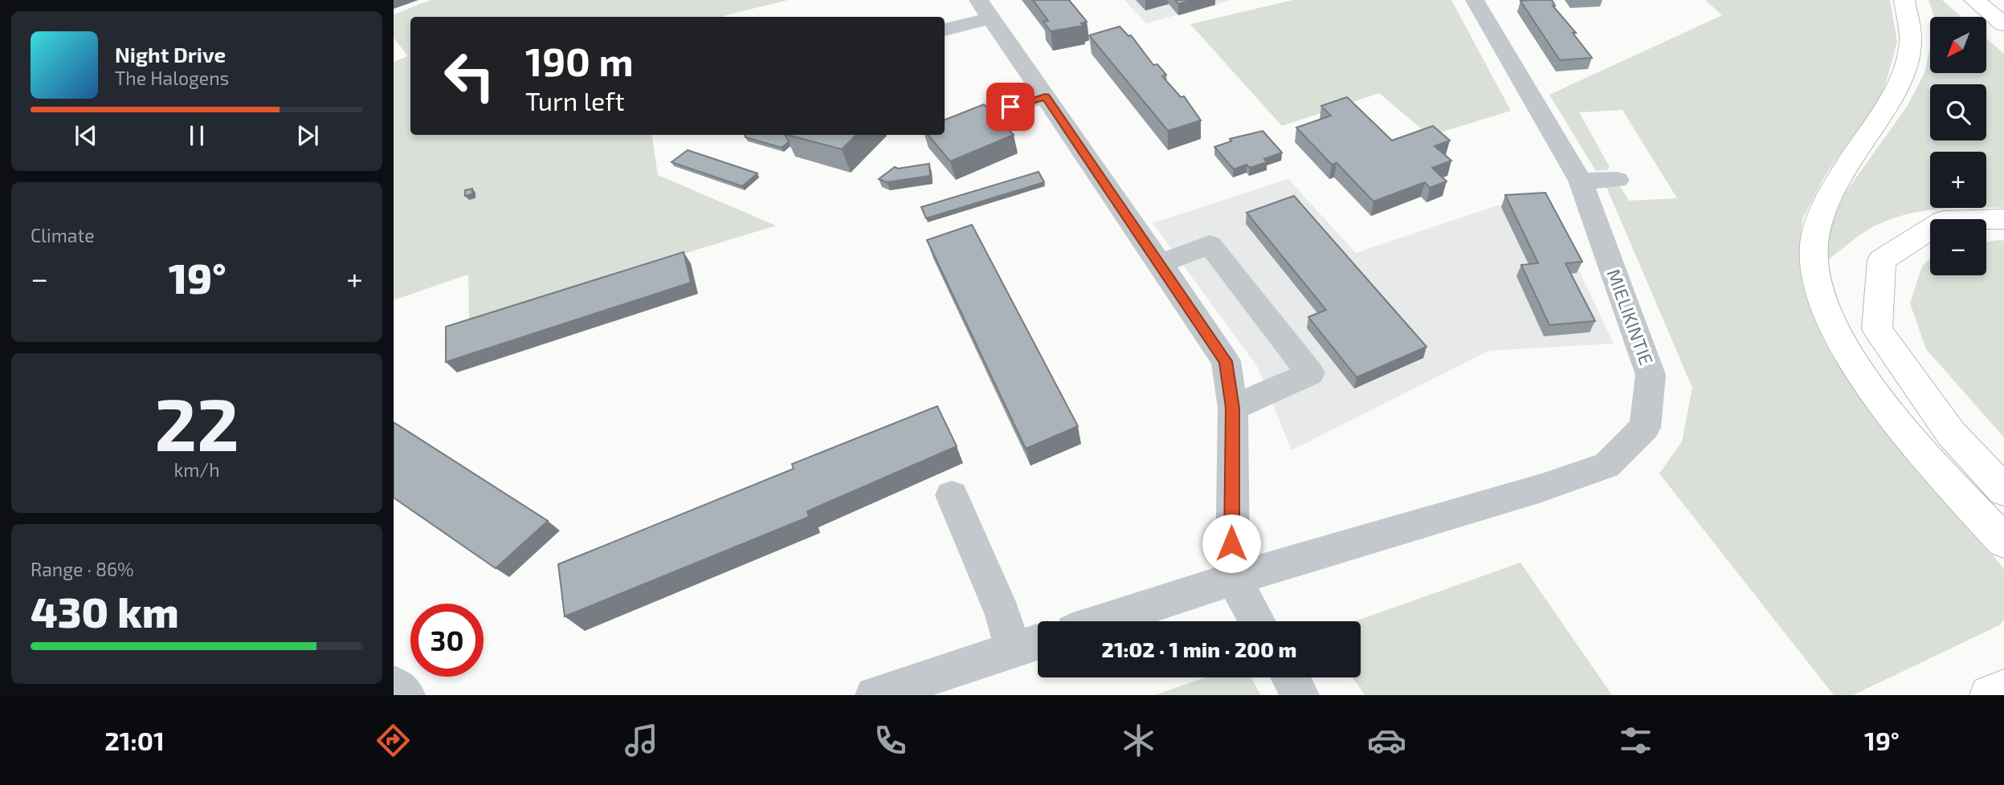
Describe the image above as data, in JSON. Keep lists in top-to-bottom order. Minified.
{"streets":{"street":["MIELIKINTIE"]},"north":"bottom left","page":{"map_buttons":["+","−"],"turn":["190 m","Turn left"],"song":["Night Drive","The Halogens"],"tile":["Climate",["22","km/h"],["Range · 86%","430 km"]],"heat":["−","19°","+"],"limit":"30","trip":"21:02 · 1 min · 200 m","tabs":["21:01","19°"]}}
